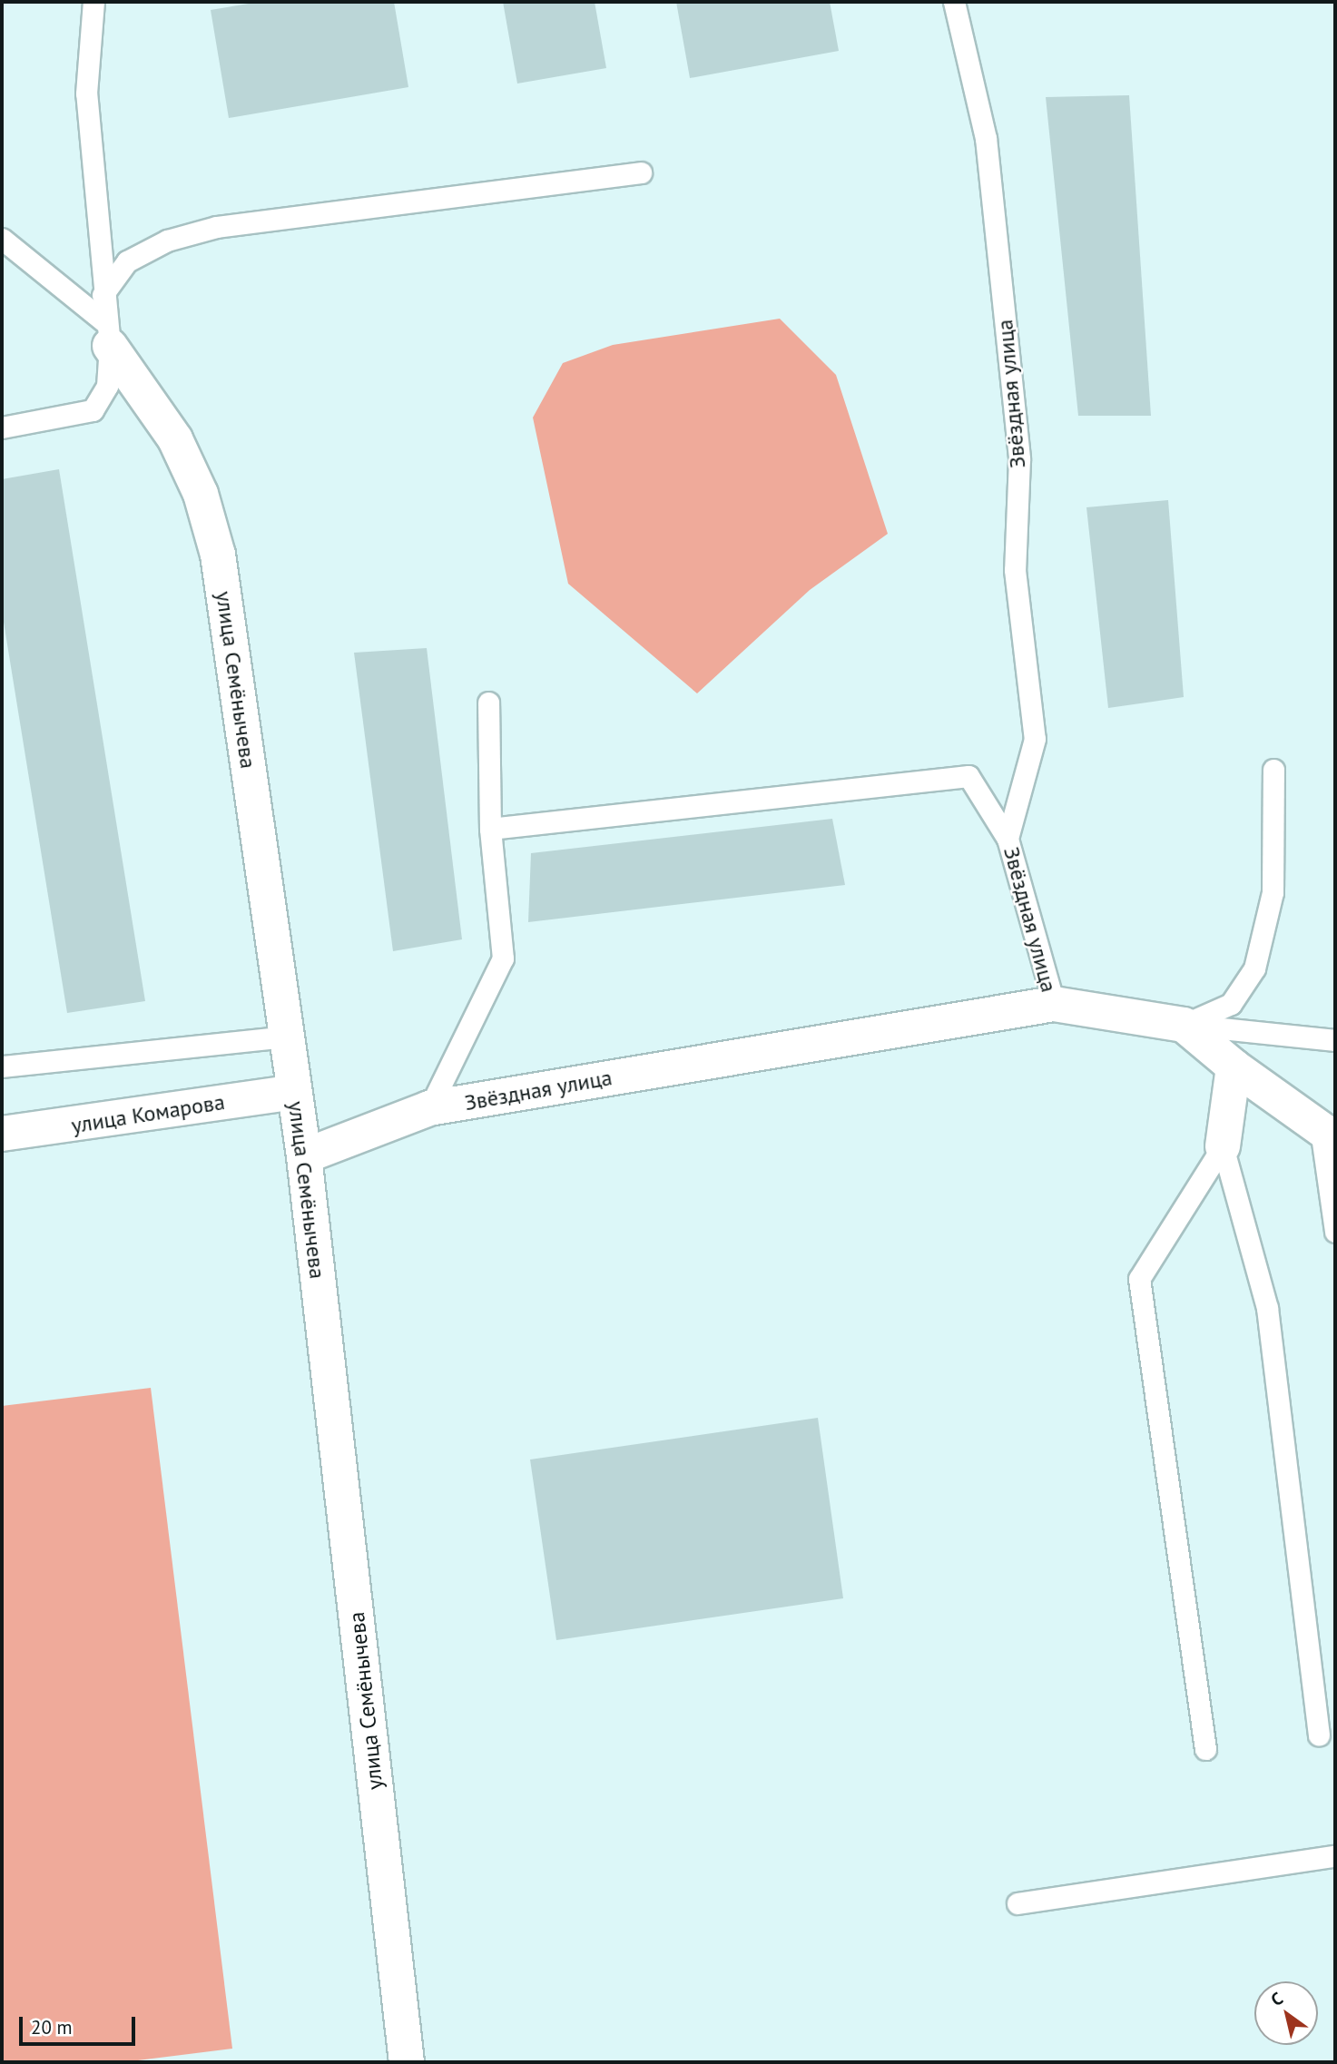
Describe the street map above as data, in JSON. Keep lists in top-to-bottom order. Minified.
{"streets":{"street":["Звёздная улица","улица Семёнычева","улица Комарова"]},"crossings":[["Звёздная улица","улица Семёнычева"],["улица Семёнычева","улица Комарова"]],"scale_bar":"20 m","north":"top left"}
